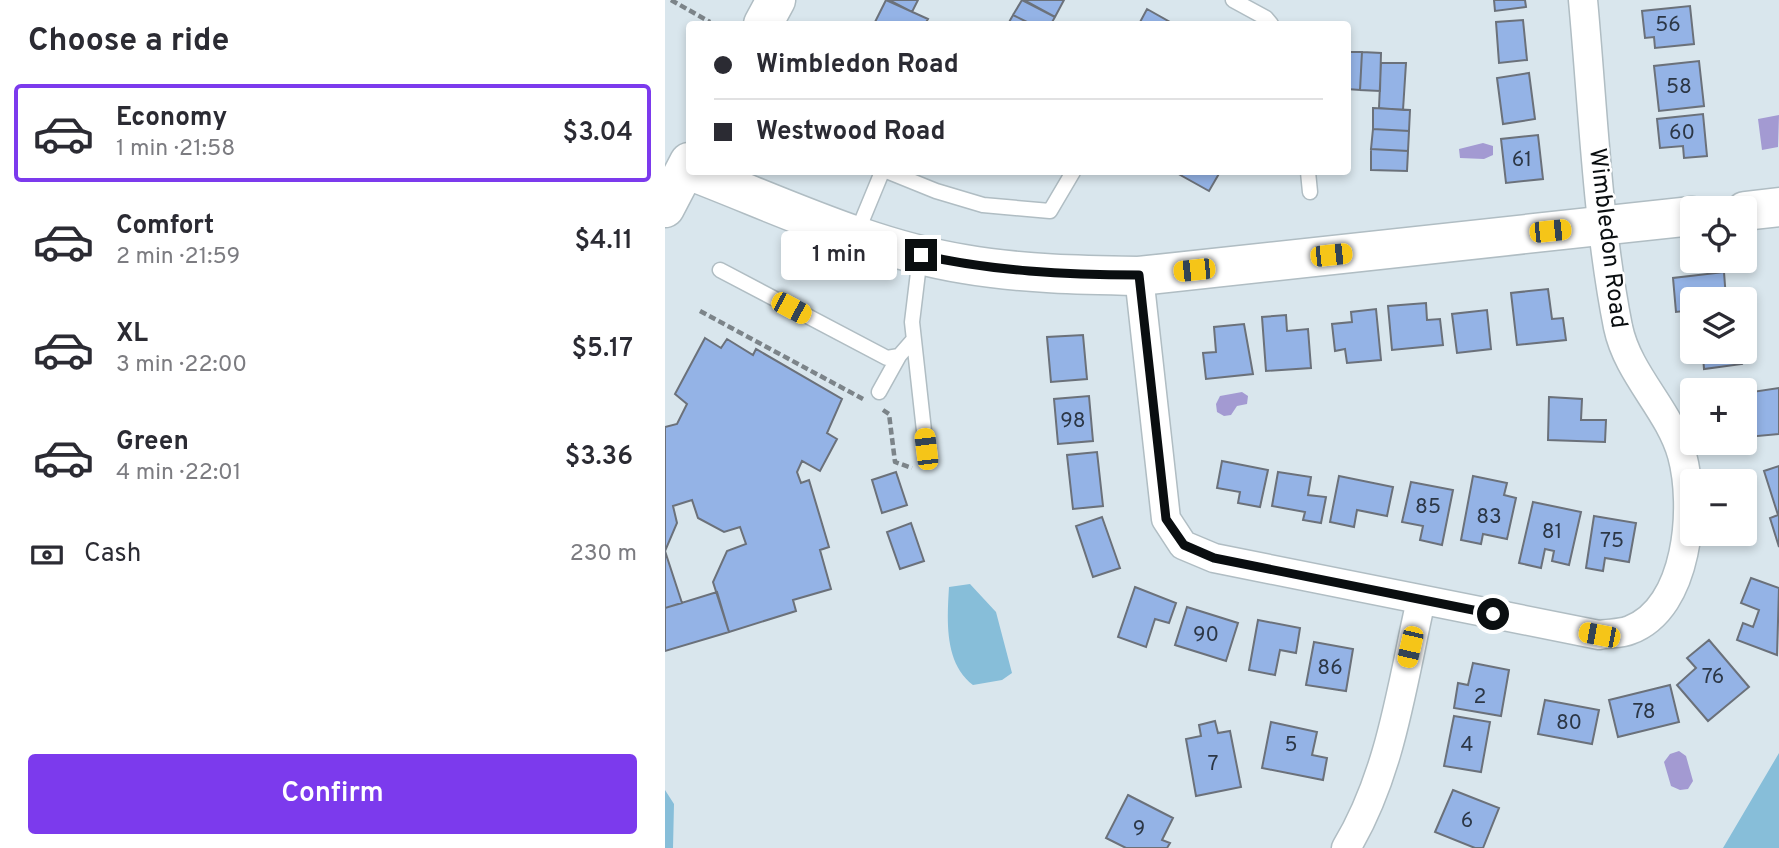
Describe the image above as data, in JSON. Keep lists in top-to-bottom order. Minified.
{"streets":{"street":["Wimbledon Road"]},"house_numbers":["56","58","60","61","98","85","83","81","75","90","86","76","2","78","80","5","4","7","6","9"],"page":{"heading":"Choose a ride","banner":["Wimbledon Road","Westwood Road"],"list":[{"name":"Economy","note":"1 min · 21:58","value":"$3.04"},{"name":"Comfort","note":"2 min · 21:59","value":"$4.11"},{"name":"XL","note":"3 min · 22:00","value":"$5.17"},{"name":"Green","note":"4 min · 22:01","value":"$3.36"}],"map_buttons":["+","−"],"bubble":"1 min","pay":["Cash","230 m"],"buttons":"Confirm"}}
